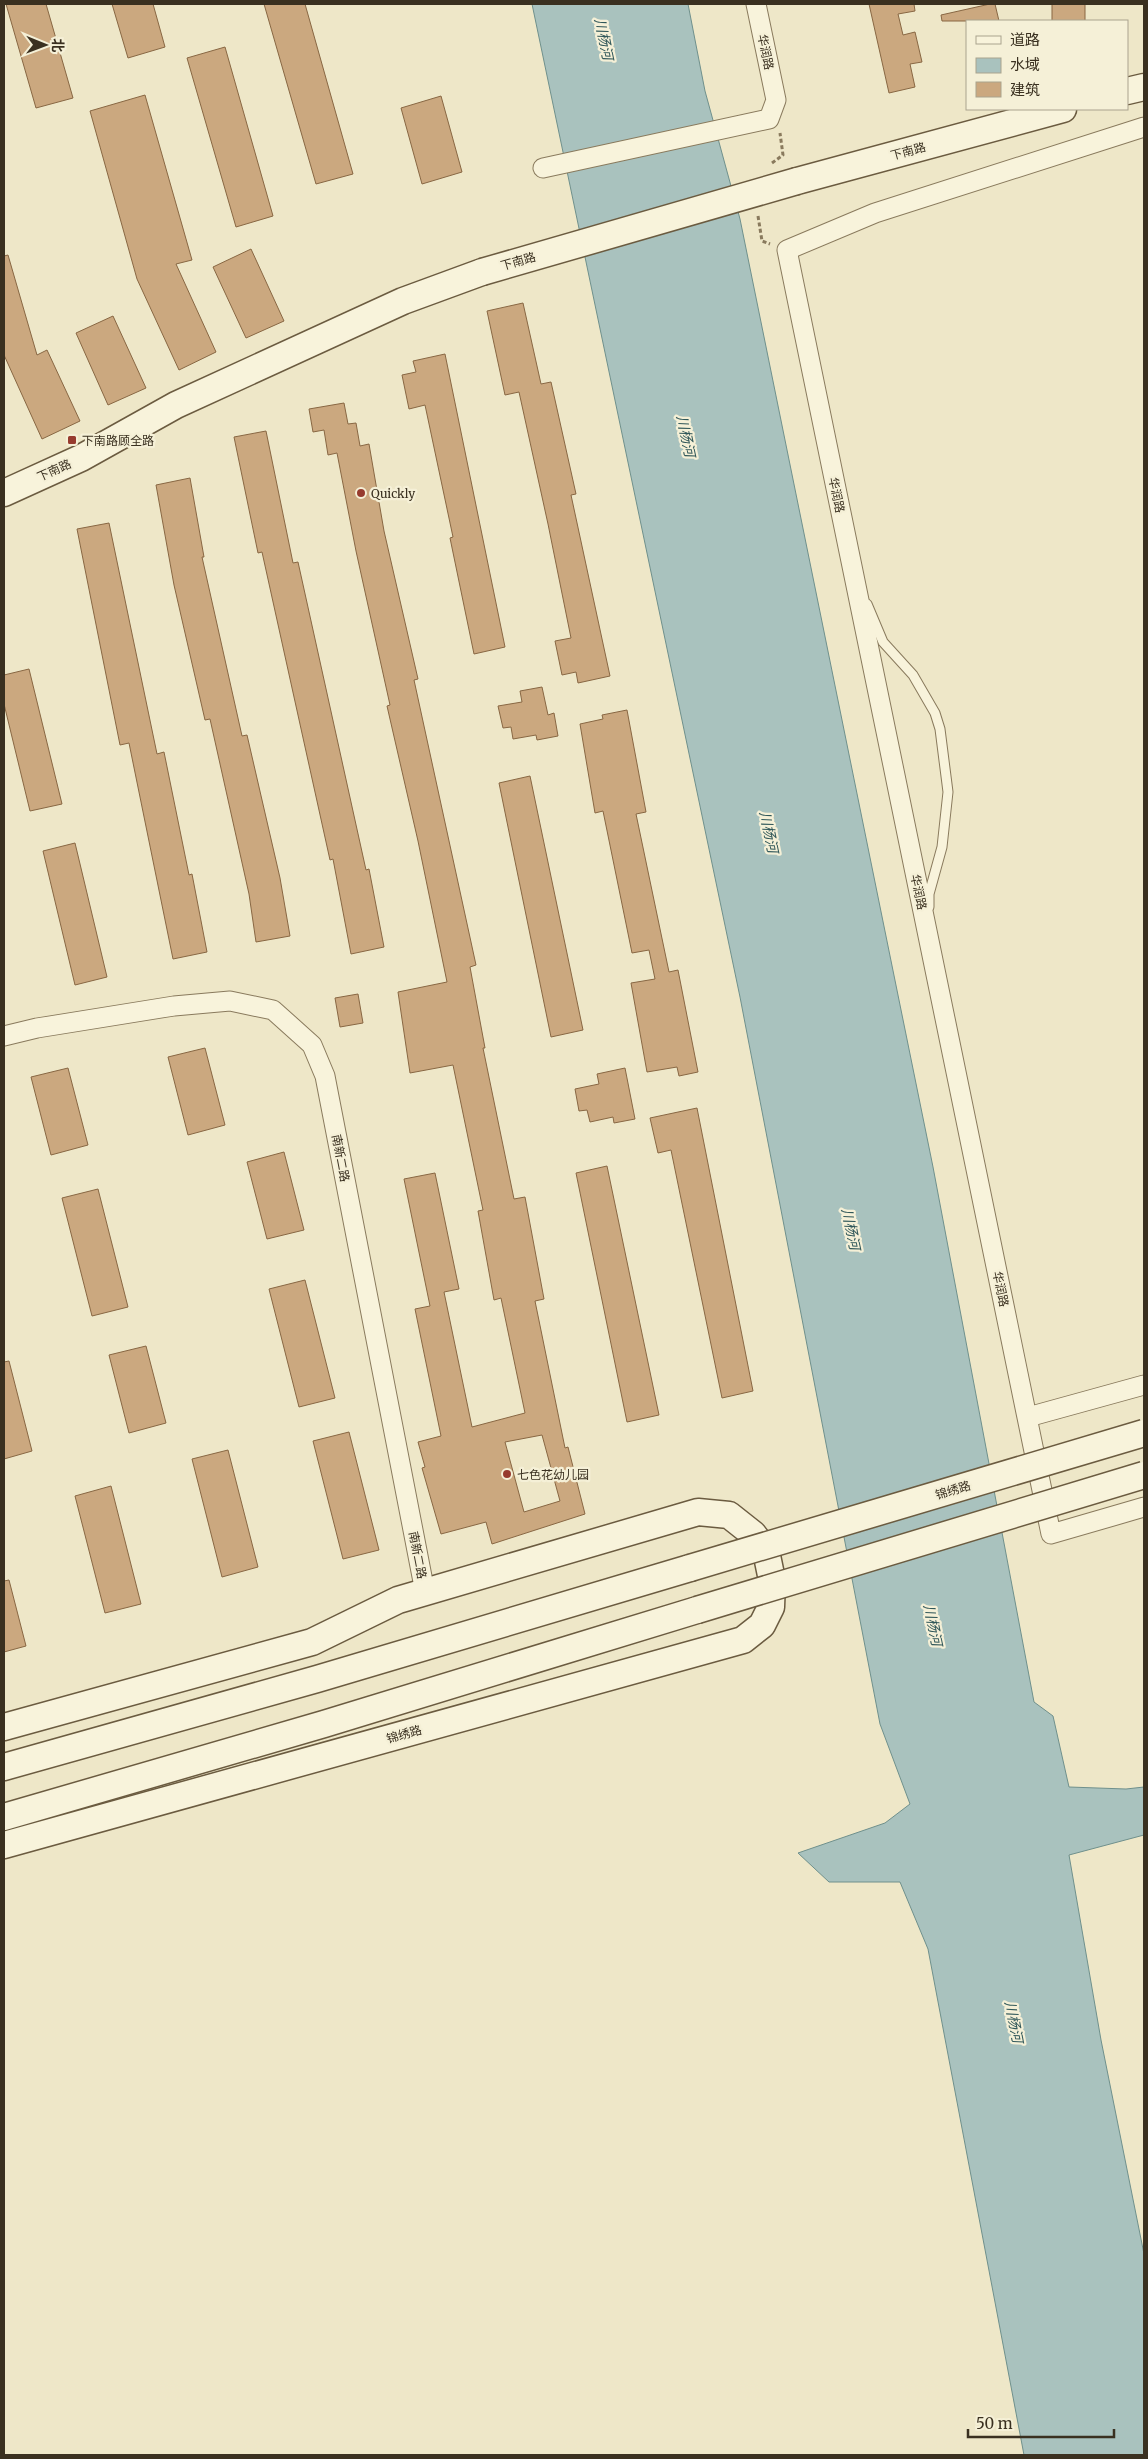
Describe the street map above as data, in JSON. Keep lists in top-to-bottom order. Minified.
{"streets":{"main road":["下南路","锦绣路"],"street":["华润路","南新二路"]},"crossings":[["南新二路","锦绣路"]],"water":["川杨河"],"places":{"transit":["下南路顾全路"],"other":["Quickly","七色花幼儿园"]},"legend":["道路","水域","建筑"],"scale_bar":"50 m","north":"right"}
